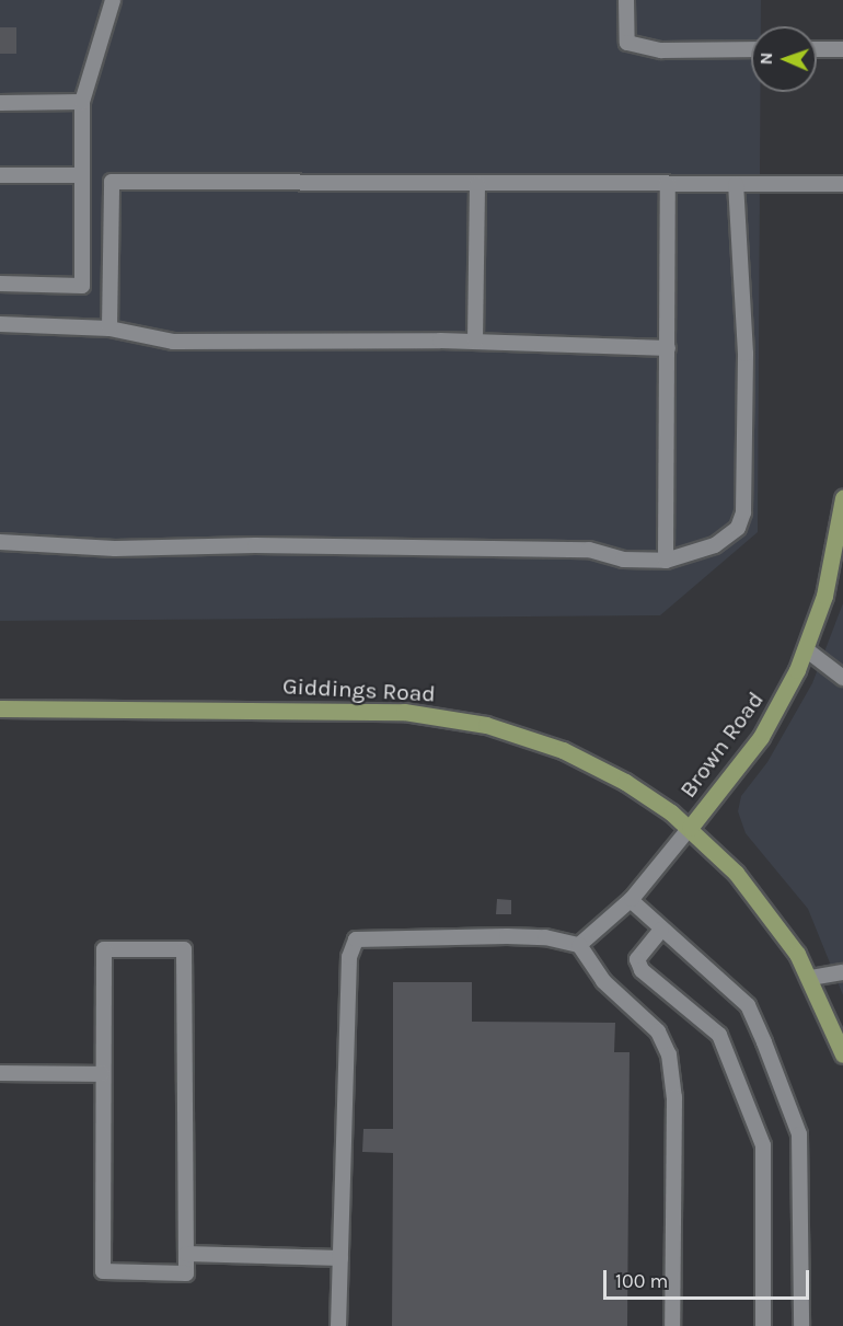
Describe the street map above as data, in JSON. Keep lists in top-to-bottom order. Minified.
{"streets":{"main road":["Giddings Road","Brown Road"]},"crossings":[["Giddings Road","Brown Road"]],"scale_bar":"100 m","north":"left"}
